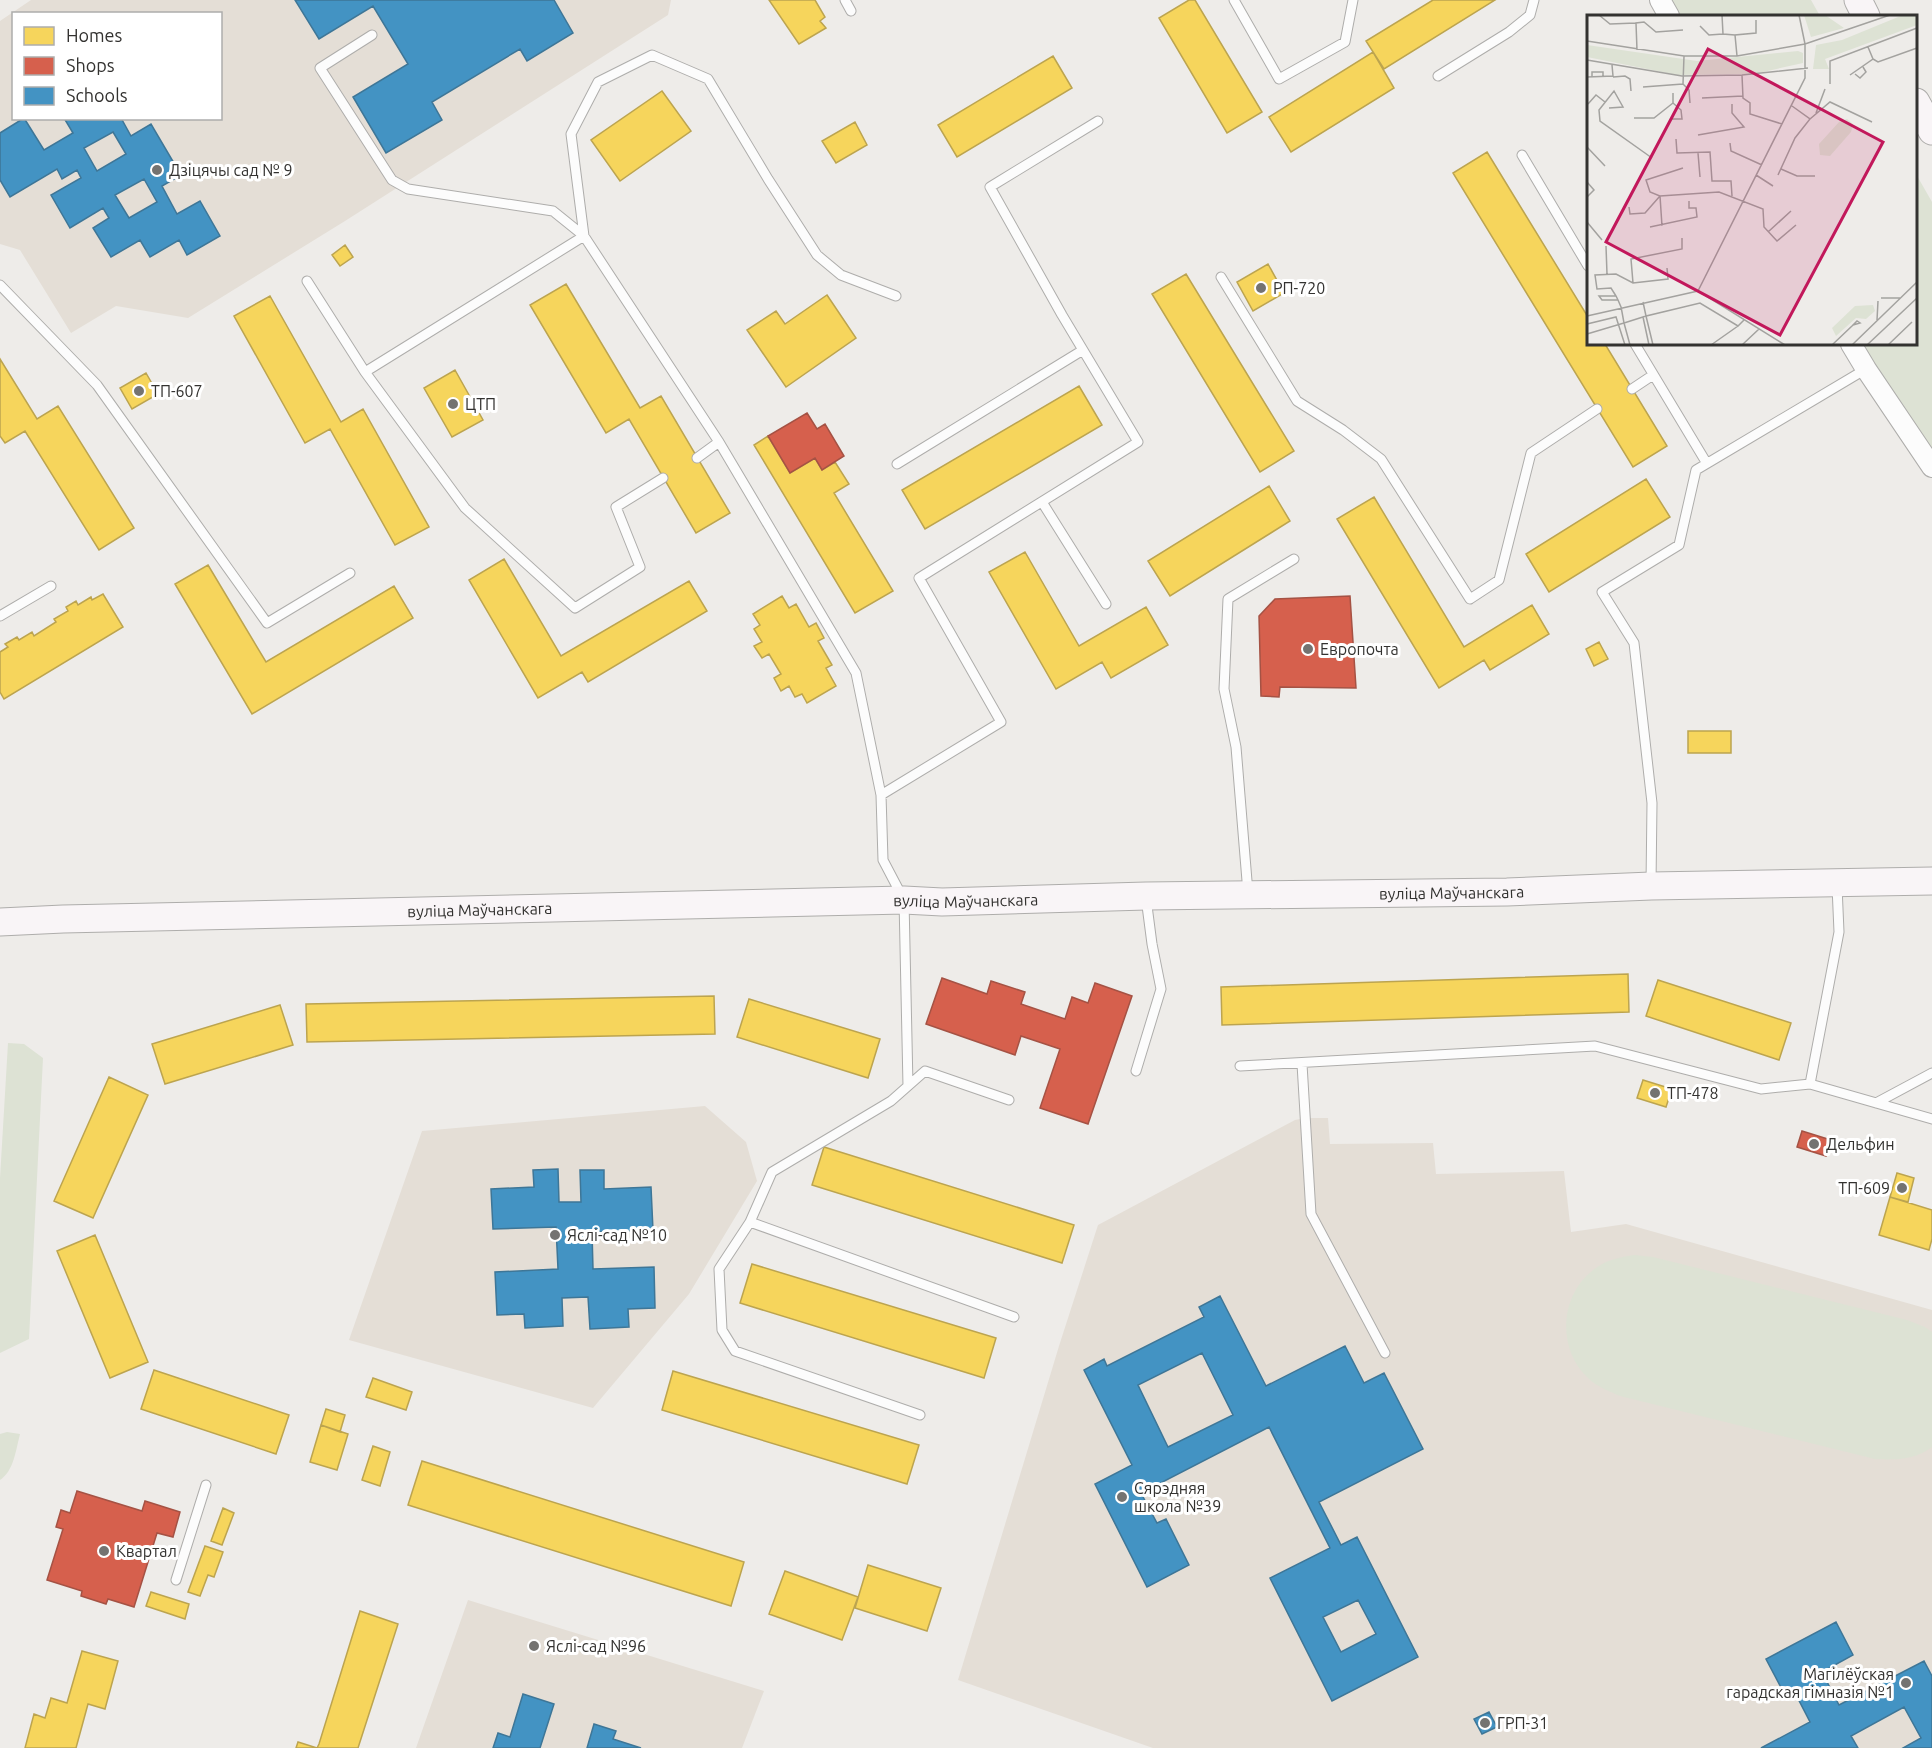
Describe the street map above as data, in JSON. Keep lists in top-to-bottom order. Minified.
{"streets":{"main road":["вуліца Маўчанскага"]},"places":["Дзіцячы сад № 9","РП-720","ТП-607","ЦТП","Европочта","ТП-478","Дельфин","ТП-609","Яслі-сад №10","Сярэдняя школа №39","Квартал","Яслі-сад №96","Магілёўская гарадская гімназія №1","ГРП-31"],"legend":["Homes","Shops","Schools"]}
